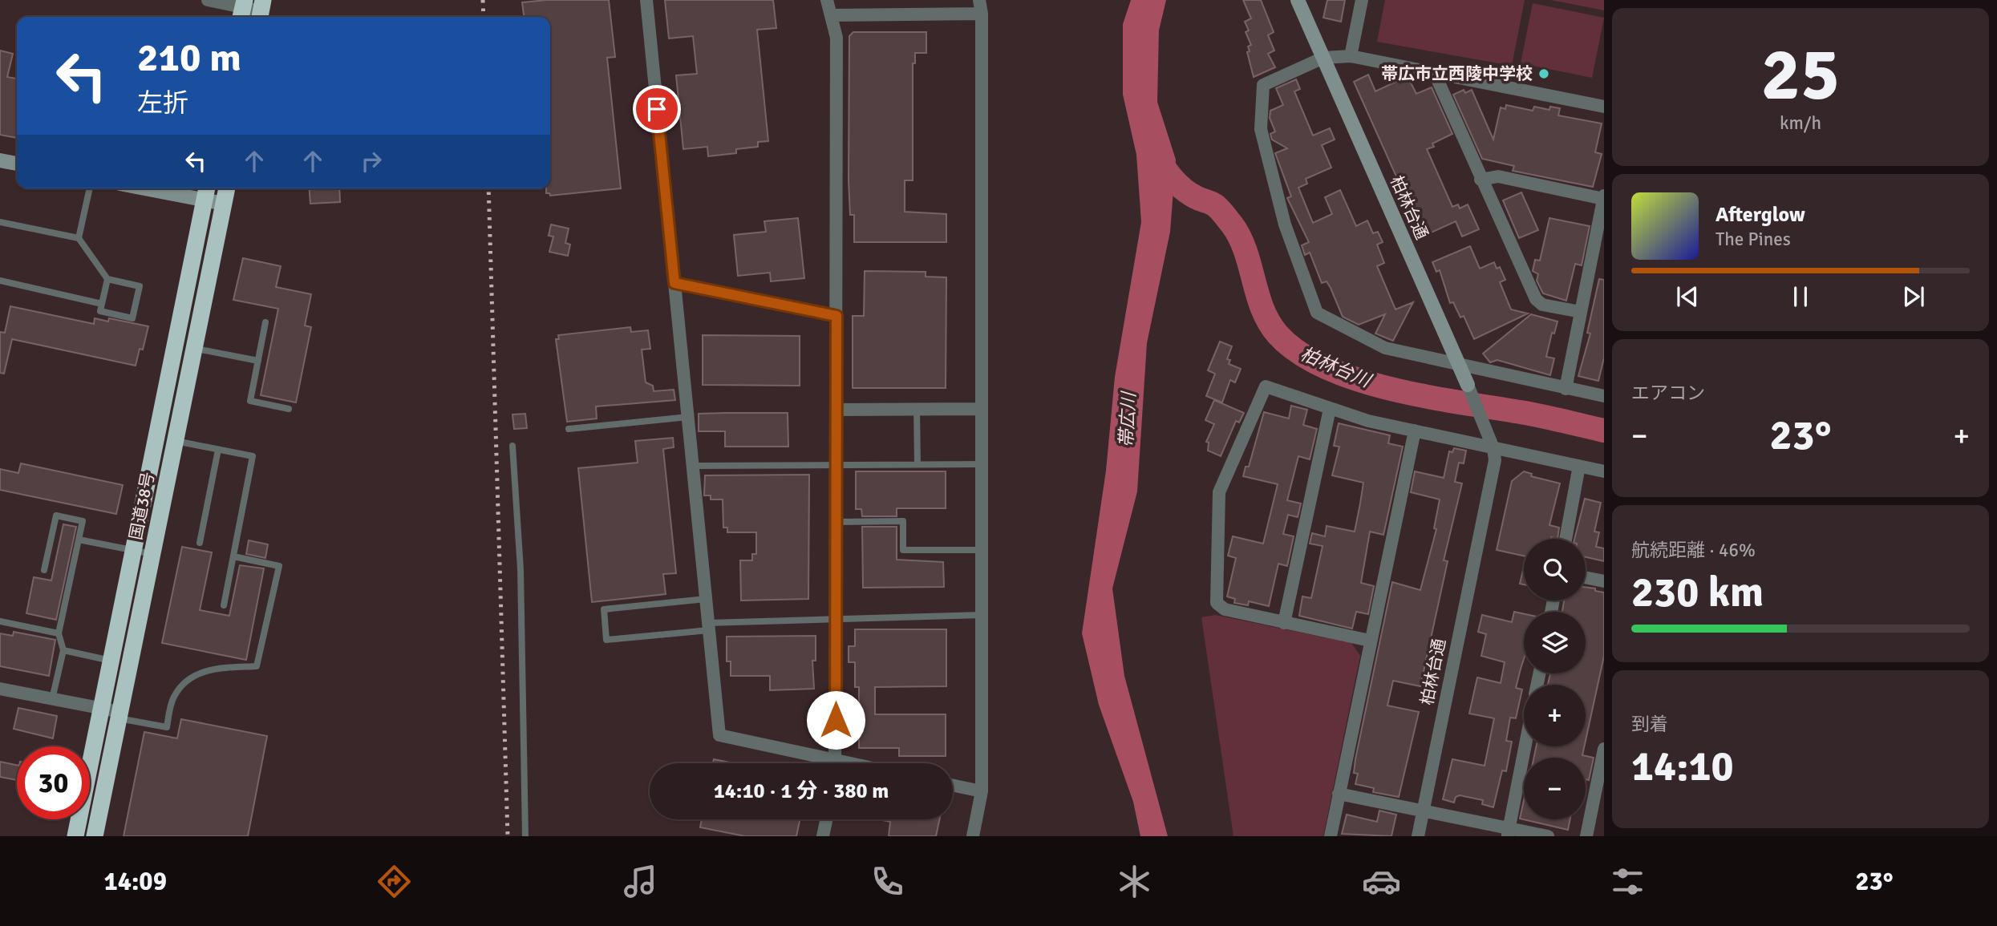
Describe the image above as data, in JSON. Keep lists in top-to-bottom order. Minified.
{"streets":{"highway":["国道38号"],"street":["柏林台通"]},"water":["柏林台川","帯広川"],"places":["帯広市立西陵中学校"],"page":{"tile":[["25","km/h"],"エアコン",["航続距離 · 46%","230 km"],["到着","14:10"]],"turn":["210 m","左折"],"song":["Afterglow","The Pines"],"heat":["−","23°","+"],"map_buttons":["+","−"],"limit":"30","trip":"14:10 · 1 分 · 380 m","tabs":["14:09","23°"]}}
